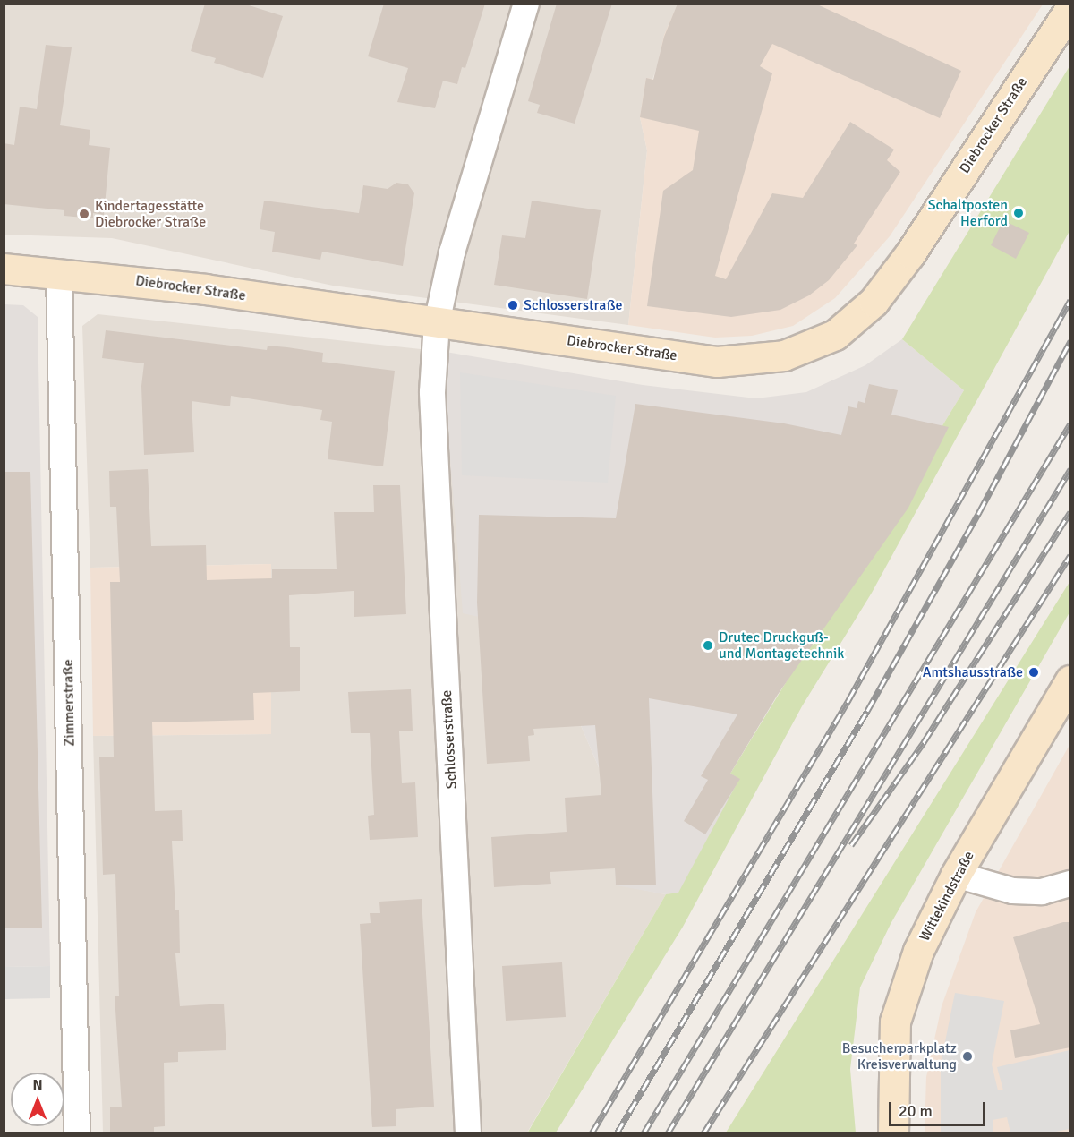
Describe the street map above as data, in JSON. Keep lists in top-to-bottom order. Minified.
{"streets":{"main road":["Diebrocker Straße","Wittekindstraße"],"street":["Zimmerstraße","Schlosserstraße"]},"crossings":[["Diebrocker Straße","Zimmerstraße"],["Diebrocker Straße","Schlosserstraße"]],"places":["Schaltposten Herford","Kindertagesstätte Diebrocker Straße","Schlosserstraße","Drutec Druckguß- und Montagetechnik","Amtshausstraße","Besucherparkplatz Kreisverwaltung"],"scale_bar":"20 m","north":"top"}
